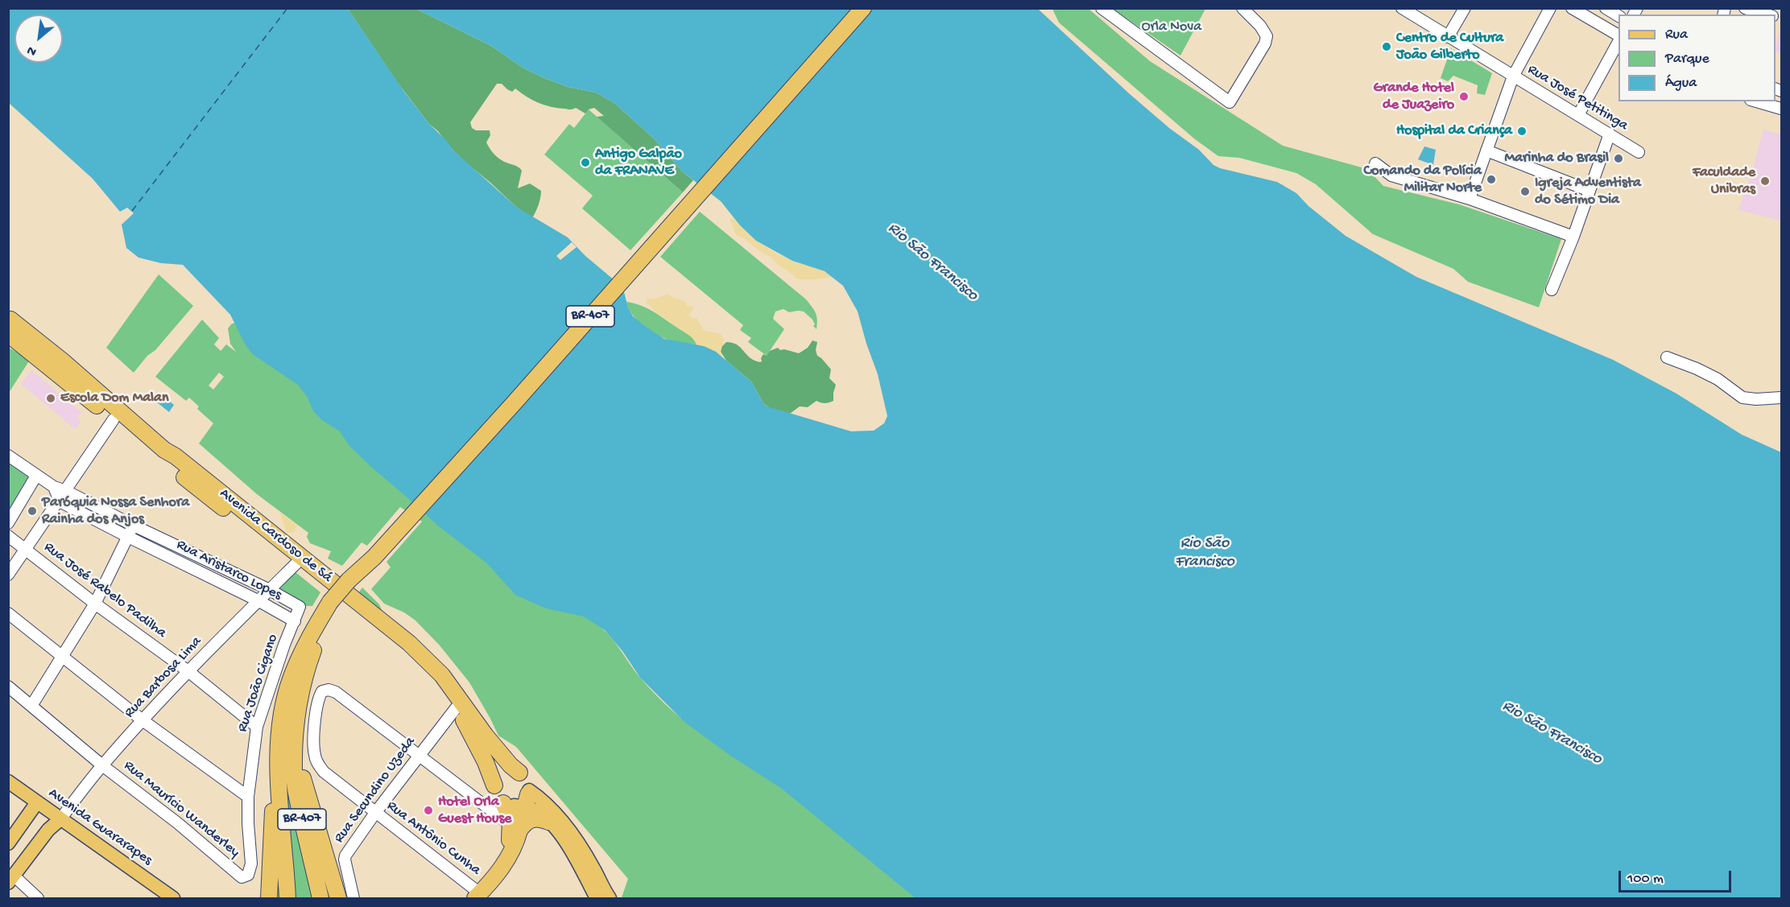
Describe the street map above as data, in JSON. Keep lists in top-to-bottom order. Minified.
{"streets":{"highway":["BR-407","Avenida Cardoso de Sá"],"main road":["Avenida Guararapes"],"street":["Rua José Petitinga","Rua Aristarco Lopes","Rua José Rabelo Padilha","Rua Barbosa Lima","Rua João Cigano","Rua Secundino Uzeda","Rua Maurício Wanderley","Rua Antônio Cunha"]},"crossings":[["Avenida Cardoso de Sá","Rua Barbosa Lima"],["Avenida Cardoso de Sá","Rua Secundino Uzeda"],["Rua Aristarco Lopes","Rua Barbosa Lima"],["Rua Aristarco Lopes","Rua João Cigano"],["Rua José Rabelo Padilha","Rua Barbosa Lima"],["Rua José Rabelo Padilha","Rua João Cigano"],["Rua Barbosa Lima","Rua Maurício Wanderley"],["Rua Barbosa Lima","Avenida Guararapes"],["Rua João Cigano","Rua Maurício Wanderley"],["Rua Secundino Uzeda","Rua Antônio Cunha"]],"water":["Rio São Francisco"],"parks":["Orla Nova"],"places":["Centro de Cultura João Gilberto","Grande Hotel de Juazeiro","Hospital da Criança","Marinha do Brasil","Antigo Galpão da FRANAVE","Comando da Polícia Militar Norte","Faculdade Unibras","Igreja Adventista do Sétimo Dia","Escola Dom Malan","Paróquia Nossa Senhora Rainha dos Anjos","Hotel Orla Guest House"],"legend":["Rua","Parque","Água"],"scale_bar":"100 m","north":"bottom left"}
